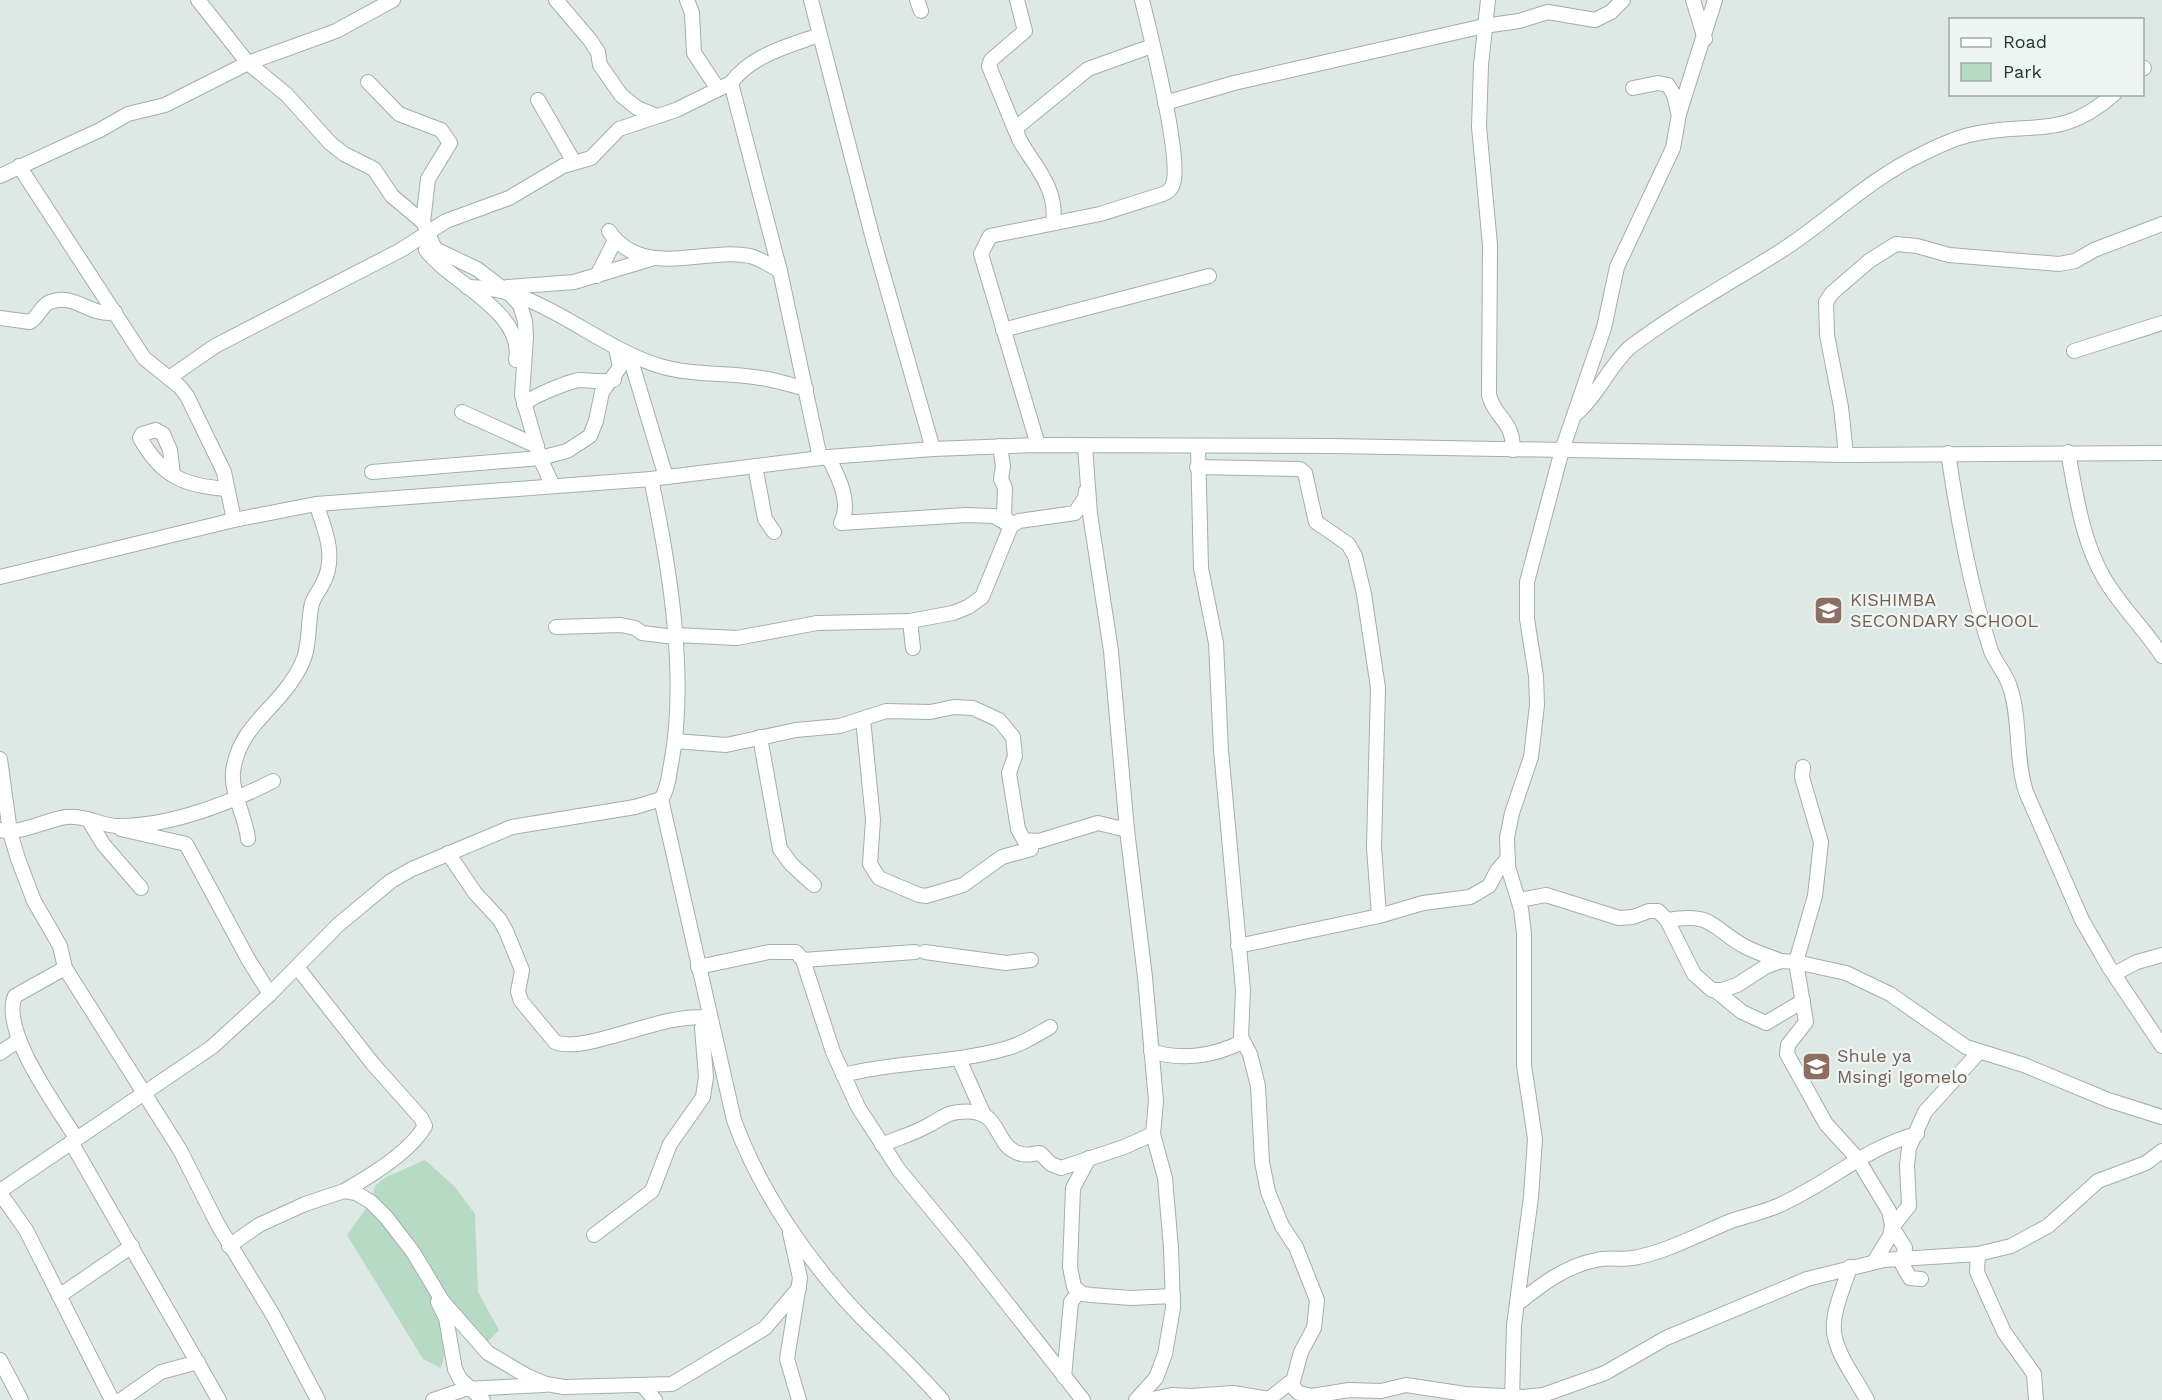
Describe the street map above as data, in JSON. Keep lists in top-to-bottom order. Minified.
{"places":{"school or university":["KISHIMBA SECONDARY SCHOOL","Shule ya Msingi Igomelo"]},"legend":["Road","Park"]}
